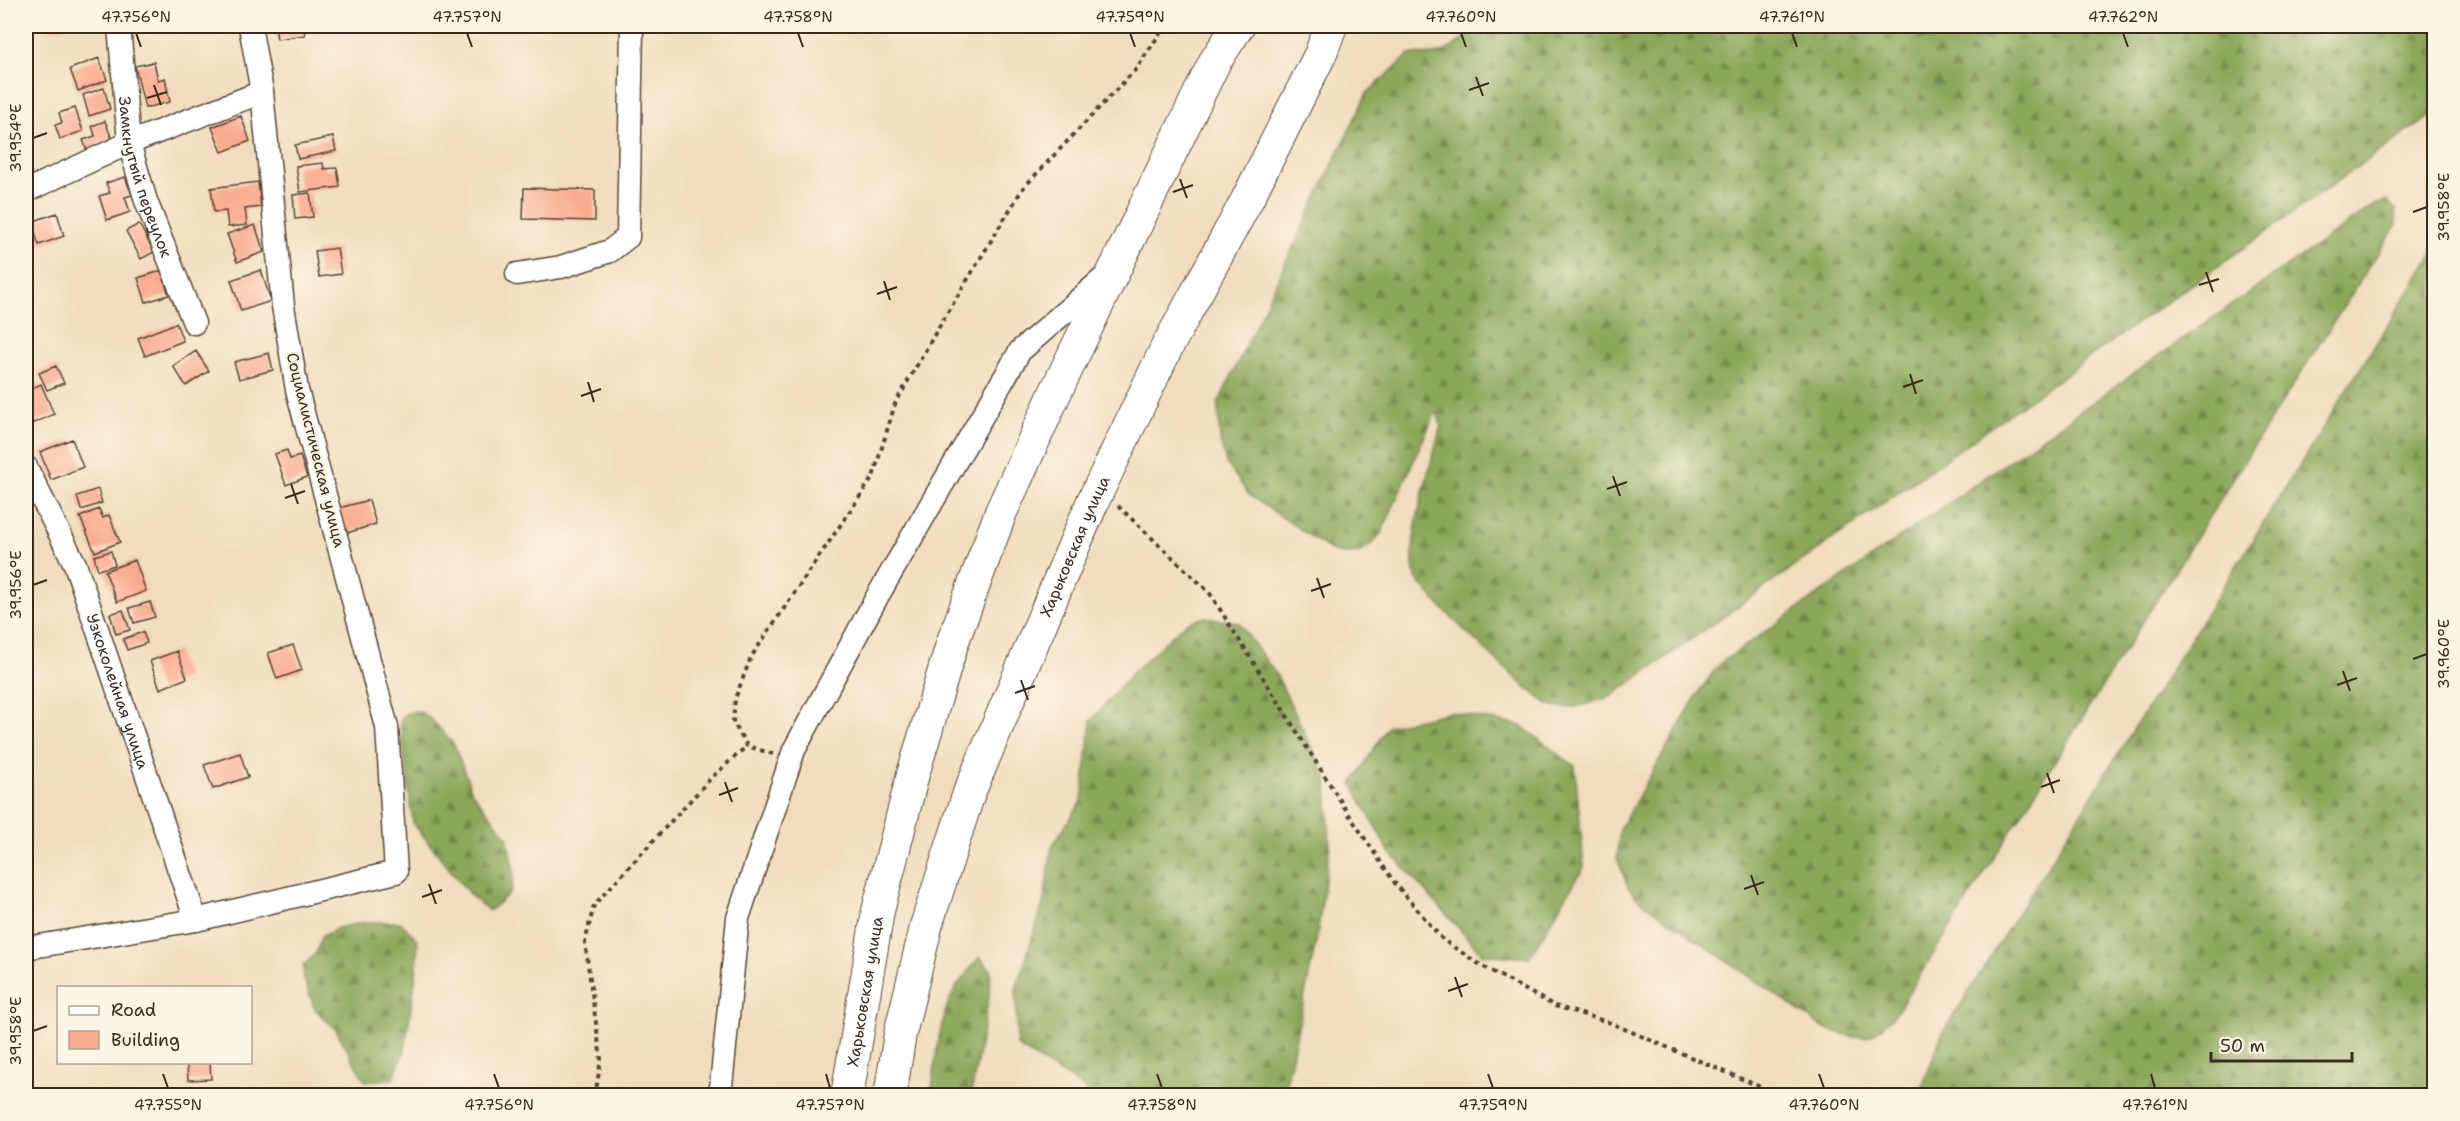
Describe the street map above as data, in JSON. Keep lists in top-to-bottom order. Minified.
{"streets":{"highway":["Харьковская улица"],"street":["Замкнутый переулок","Социалистическая улица","Узкоколейная улица"]},"crossings":[["Социалистическая улица","Узкоколейная улица"]],"legend":["Road","Building"],"scale_bar":"50 m","coordinates":["47.756°N","47.757°N","47.758°N","47.759°N","47.760°N","47.761°N","47.762°N","39.954°E","39.958°E","39.956°E","39.960°E","47.755°N"]}
